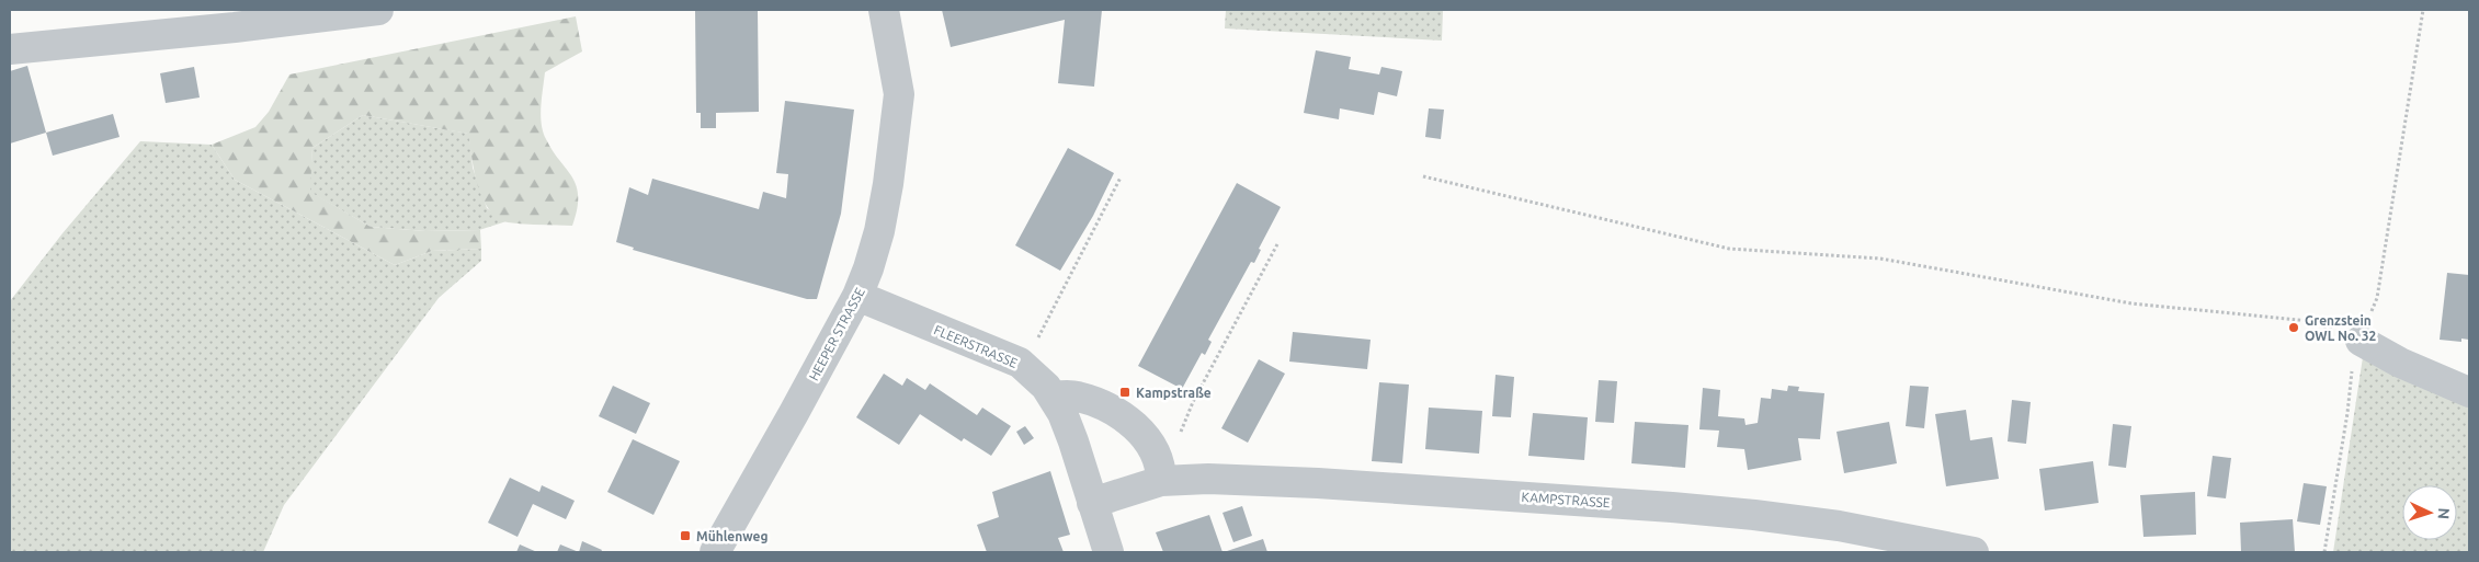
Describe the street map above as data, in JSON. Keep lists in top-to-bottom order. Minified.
{"streets":{"street":["HEEPER STRASSE","FLEERSTRASSE","KAMPSTRASSE"]},"crossings":[["HEEPER STRASSE","FLEERSTRASSE"],["FLEERSTRASSE","KAMPSTRASSE"]],"places":{"other":["Grenzstein OWL No. 32"],"transit":["Kampstraße","Mühlenweg"]},"north":"right"}
